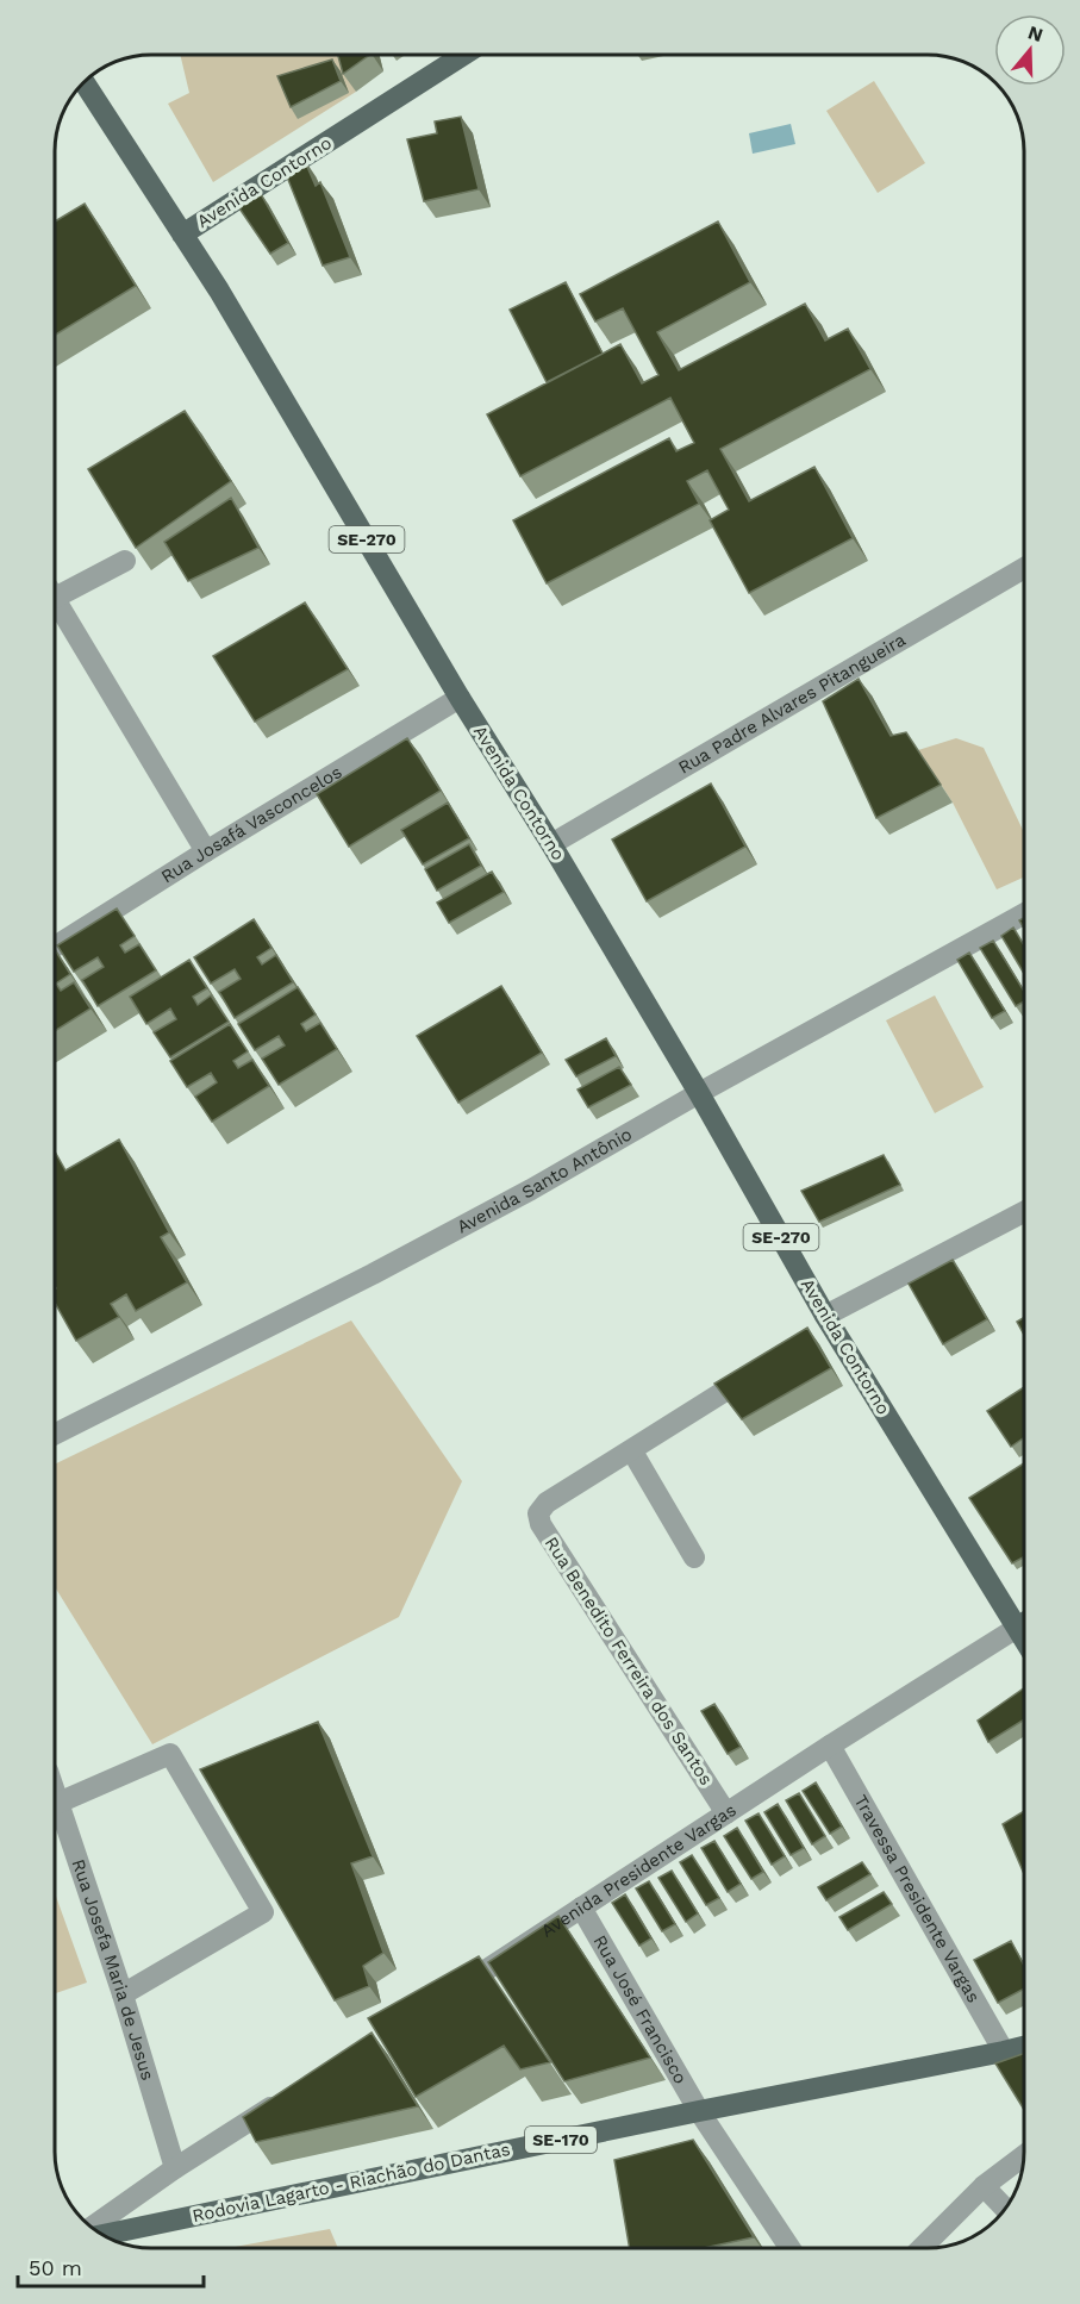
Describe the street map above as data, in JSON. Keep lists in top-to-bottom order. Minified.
{"streets":{"main road":["Avenida Contorno","SE-270","SE-170","Rodovia Lagarto - Riachão do Dantas"],"street":["Rua Padre Alvares Pitangueira","Rua Josafá Vasconcelos","Avenida Santo Antônio","Rua Benedito Ferreira dos Santos","Avenida Presidente Vargas","Travessa Presidente Vargas","Rua Josefa Maria de Jesus","Rua José Francisco"]},"crossings":[["Avenida Contorno","SE-270"],["Avenida Contorno","Rua Padre Alvares Pitangueira"],["Avenida Contorno","Rua Josafá Vasconcelos"],["Avenida Contorno","Avenida Santo Antônio"],["Avenida Contorno","Avenida Presidente Vargas"],["Rua Benedito Ferreira dos Santos","Avenida Presidente Vargas"],["Avenida Presidente Vargas","Travessa Presidente Vargas"],["Avenida Presidente Vargas","Rua José Francisco"],["Travessa Presidente Vargas","Rodovia Lagarto - Riachão do Dantas"],["Rua José Francisco","Rodovia Lagarto - Riachão do Dantas"]],"scale_bar":"50 m","north":"top"}
